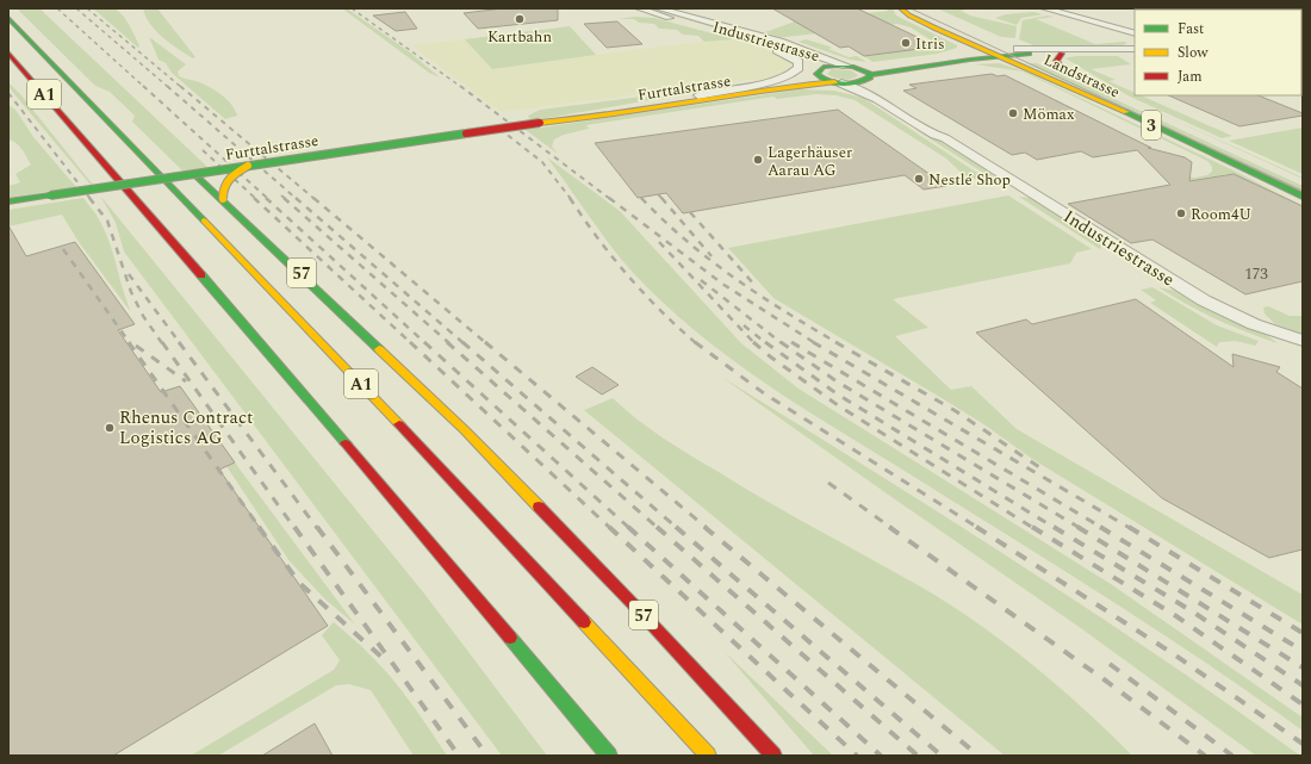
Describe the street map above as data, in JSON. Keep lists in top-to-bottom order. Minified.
{"streets":{"main road":["Landstrasse","Furttalstrasse","A1","3","57"],"street":["Industriestrasse"]},"crossings":[["Industriestrasse","Furttalstrasse"],["Furttalstrasse","57"]],"places":["Kartbahn","Itris","Mömax","Lagerhäuser Aarau AG","Nestlé Shop","Room4U","Rhenus Contract Logistics AG"],"house_numbers":["173"],"legend":["Fast","Slow","Jam"]}
